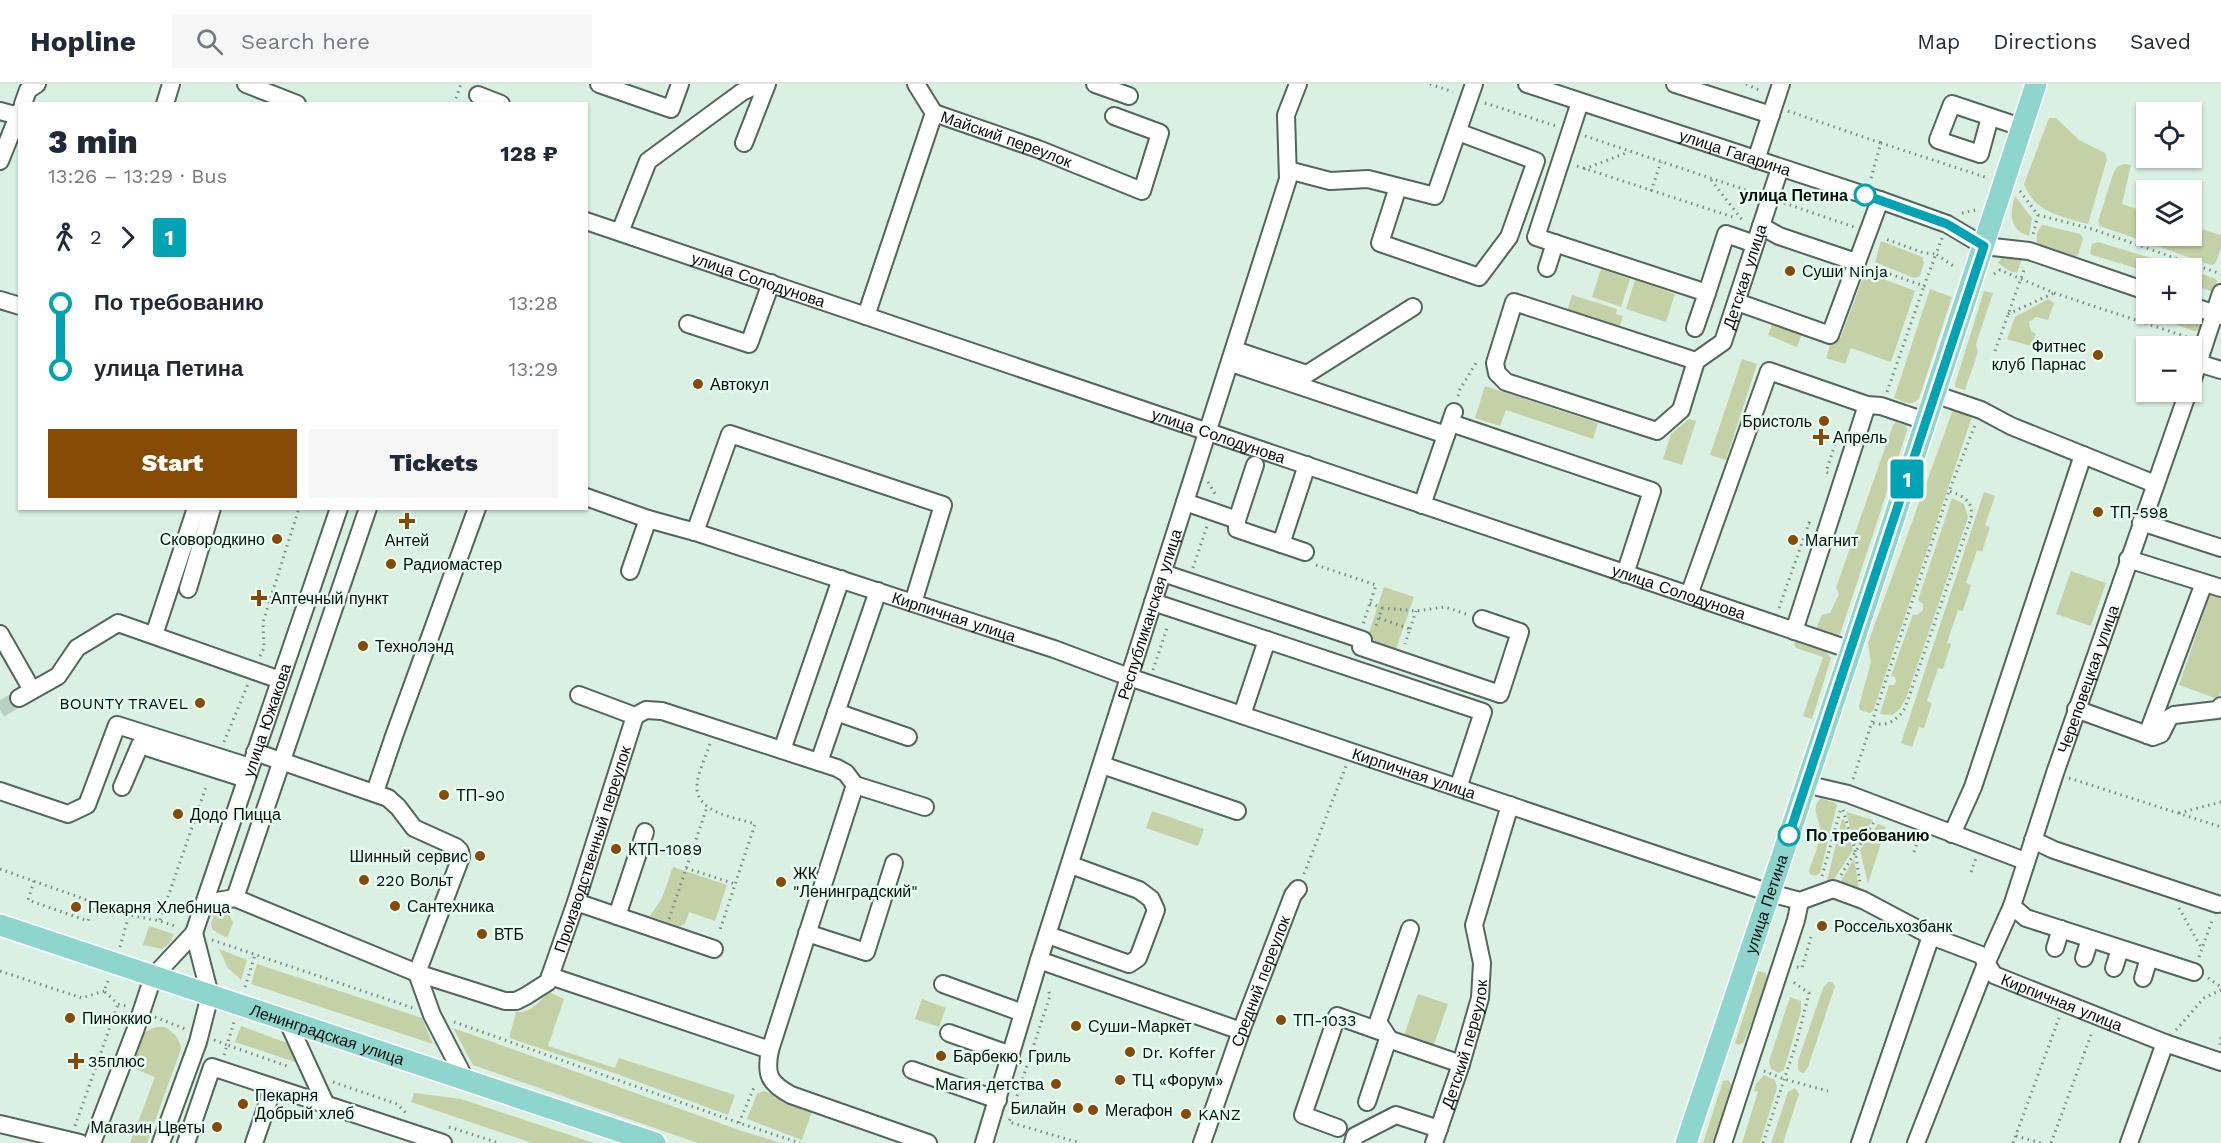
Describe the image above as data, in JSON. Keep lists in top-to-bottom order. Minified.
{"streets":{"main road":["улица Петина","Ленинградская улица"],"street":["Майский переулок","улица Гагарина","Детская улица","улица Солодунова","Республиканская улица","Кирпичная улица","Череповецкая улица","улица Южакова","Производственный переулок","Средний переулок","Детский переулок"]},"crossings":[["Майский переулок","улица Солодунова"],["улица Гагарина","Детская улица"],["улица Гагарина","улица Петина"],["улица Солодунова","Республиканская улица"],["улица Солодунова","улица Петина"],["Республиканская улица","Кирпичная улица"],["Кирпичная улица","Череповецкая улица"],["Кирпичная улица","улица Петина"],["Кирпичная улица","Детский переулок"],["улица Южакова","Ленинградская улица"]],"places":{"other":["улица Петина","Суши Ninja","Фитнес клуб Парнас","Автокул","Бристоль","ТП-598","Сковородкино","Магнит","Радиомастер","Технолэнд","BOUNTY TRAVEL","ТП-90","Додо Пицца","По требованию","КТП-1089","Шинный сервис","220 Вольт","ЖК \"Ленинградский\"","Сантехника","Пекарня Хлебница","Россельхозбанк","ВТБ","Пиноккио","ТП-1033","Суши-Маркет","Dr. Koffer","Барбекю, Гриль","ТЦ «Форум»","Магия детства","Пекарня Добрый хлеб","Билайн","Мегафон","KANZ","Магазин Цветы"],"health":["Апрель","Антей","Аптечный пункт","35плюс"]},"lines":["bus line 1"],"page":{"header":"Hopline","search":"Search here","nav":["Map","Directions","Saved"],"on_map":"1","map_buttons":["+","−"],"heading":["3 min","13:26 – 13:29 · Bus","128 ₽"],"legs":["2","1"],"list":[{"name":"По требованию","value":"13:28"},{"name":"улица Петина","value":"13:29"}],"buttons":["Start","Tickets"]}}
